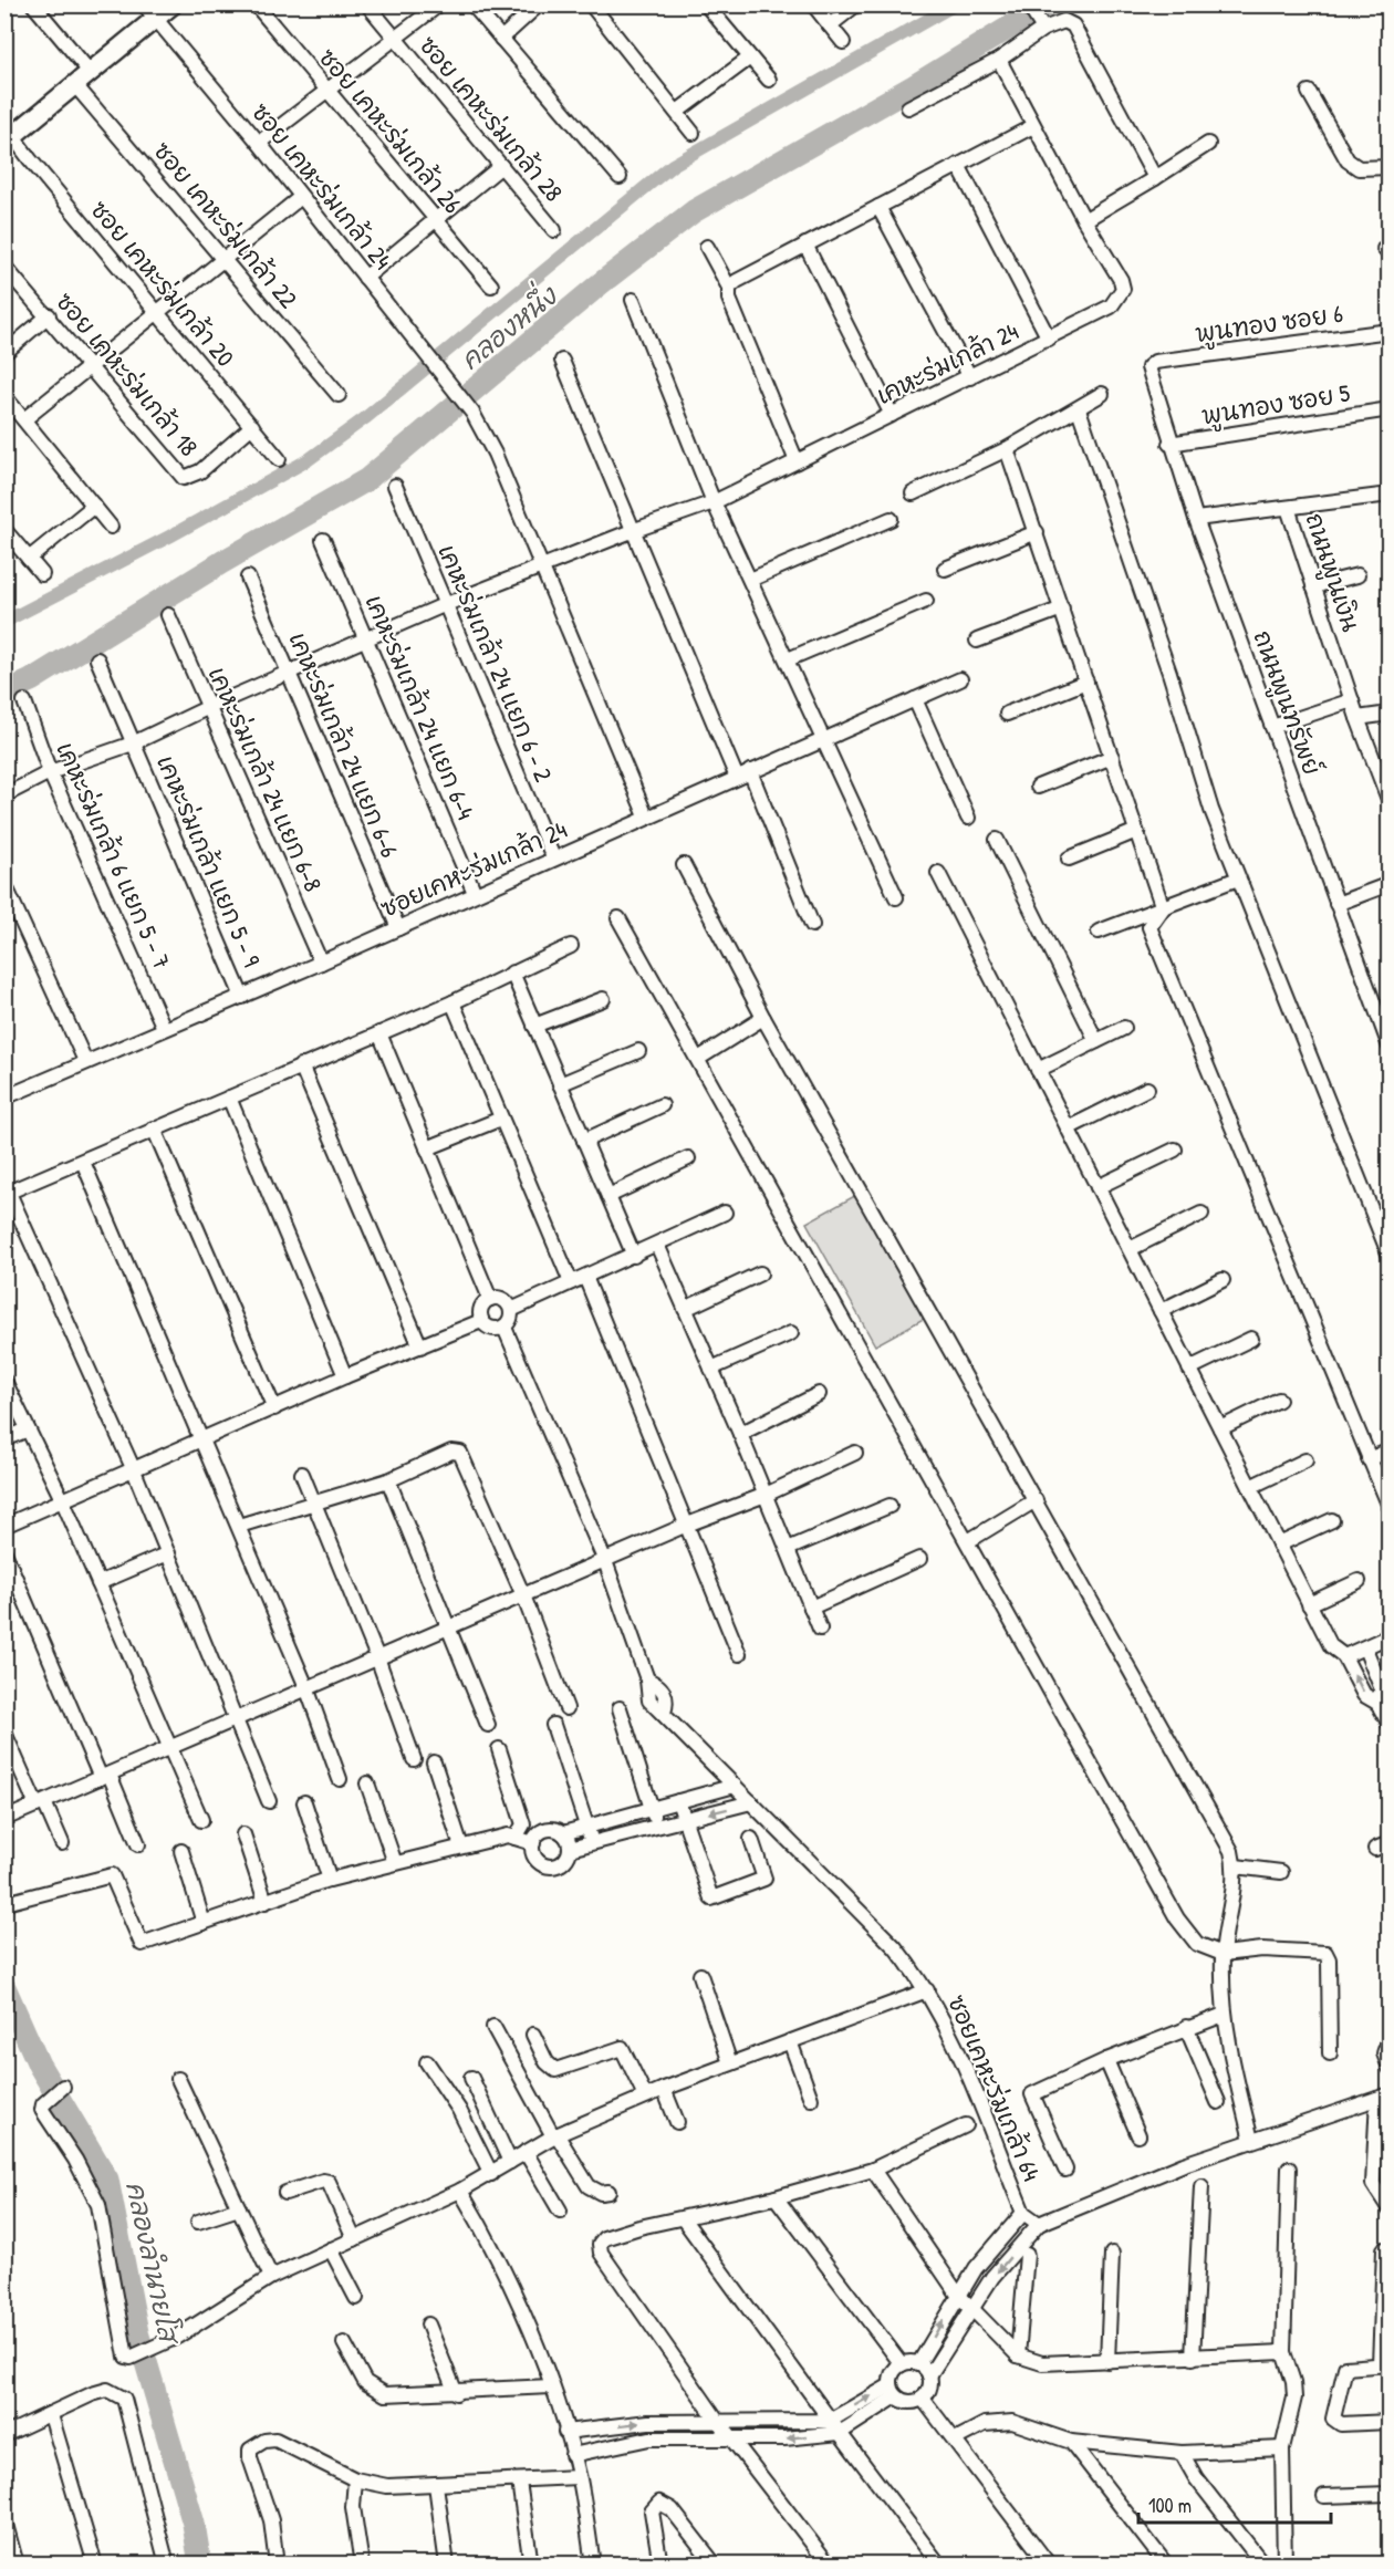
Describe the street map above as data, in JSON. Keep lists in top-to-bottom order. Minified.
{"streets":{"street":["ซอย เคหะร่มเกล้า 28","ซอย เคหะร่มเกล้า 26","ซอย เคหะร่มเกล้า 24","ซอย เคหะร่มเกล้า 22","ซอย เคหะร่มเกล้า 20","พูนทอง ซอย 6","เคหะร่มเกล้า 24","ซอย เคหะร่มเกล้า 18","พูนทอง ซอย 5","ถนนพูนเงิน","เคหะร่มเกล้า 24 แยก 6 - 2","ถนนพูนทรัพย์","เคหะร่มเกล้า 24 แยก 6-4","เคหะร่มเกล้า 24 แยก 6-6","เคหะร่มเกล้า 24 แยก 6-8","เคหะร่มเกล้า 6 แยก 5 - 7","เคหะร่มเกล้า แยก 5 - 9","ซอยเคหะร่มเกล้า 24","ซอยเคหะร่มเกล้า 64"]},"crossings":[["ซอย เคหะร่มเกล้า 24","เคหะร่มเกล้า 24"],["ซอย เคหะร่มเกล้า 24","ซอยเคหะร่มเกล้า 24"],["ซอย เคหะร่มเกล้า 20","ซอย เคหะร่มเกล้า 18"],["พูนทอง ซอย 6","ถนนพูนทรัพย์"],["เคหะร่มเกล้า 24","เคหะร่มเกล้า 24 แยก 6 - 2"],["เคหะร่มเกล้า 24","เคหะร่มเกล้า 24 แยก 6-4"],["เคหะร่มเกล้า 24","เคหะร่มเกล้า 24 แยก 6-6"],["เคหะร่มเกล้า 24","เคหะร่มเกล้า 24 แยก 6-8"],["เคหะร่มเกล้า 24","เคหะร่มเกล้า 6 แยก 5 - 7"],["เคหะร่มเกล้า 24","เคหะร่มเกล้า แยก 5 - 9"],["พูนทอง ซอย 5","ถนนพูนทรัพย์"],["เคหะร่มเกล้า 24 แยก 6 - 2","ซอยเคหะร่มเกล้า 24"],["เคหะร่มเกล้า 24 แยก 6-4","ซอยเคหะร่มเกล้า 24"],["เคหะร่มเกล้า 24 แยก 6-6","ซอยเคหะร่มเกล้า 24"],["เคหะร่มเกล้า 24 แยก 6-8","ซอยเคหะร่มเกล้า 24"],["เคหะร่มเกล้า 6 แยก 5 - 7","ซอยเคหะร่มเกล้า 24"],["เคหะร่มเกล้า แยก 5 - 9","ซอยเคหะร่มเกล้า 24"]],"water":["คลองหนึ่ง","คลองลำนายโส"],"scale_bar":"100 m"}
